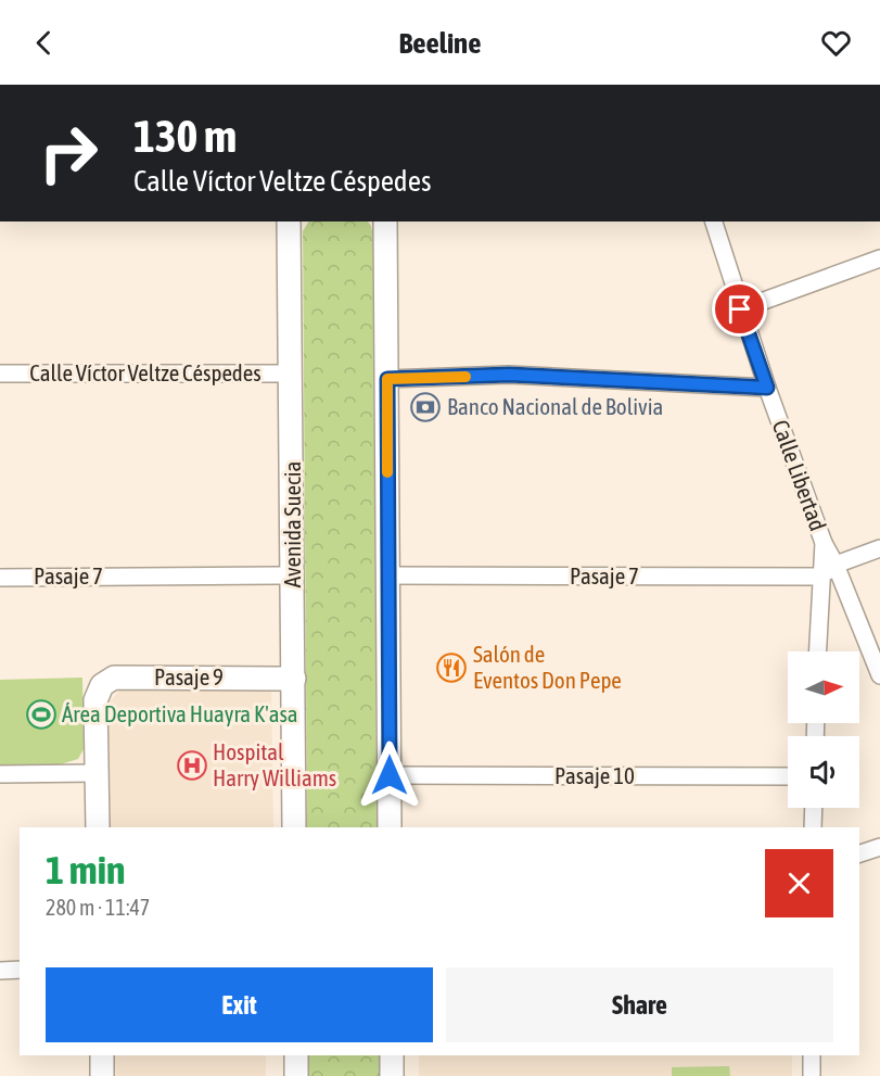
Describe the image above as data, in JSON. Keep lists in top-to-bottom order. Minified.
{"streets":{"main road":["Avenida Suecia","Pasaje 9"],"street":["Calle Víctor Veltze Céspedes","Calle Libertad","Pasaje 7","Pasaje 10"]},"crossings":[["Calle Víctor Veltze Céspedes","Avenida Suecia"],["Calle Libertad","Pasaje 7"],["Avenida Suecia","Pasaje 7"],["Avenida Suecia","Pasaje 9"]],"places":{"bank":["Banco Nacional de Bolivia"],"restaurant":["Salón de Eventos Don Pepe"],"sports":["Área Deportiva Huayra K'asa"],"hospital":["Hospital Harry Williams"]},"north":"right","page":{"header":"Beeline","turn":["130 m","Calle Víctor Veltze Céspedes"],"heading":["1 min","280 m · 11:47"],"buttons":["Exit","Share"]}}
